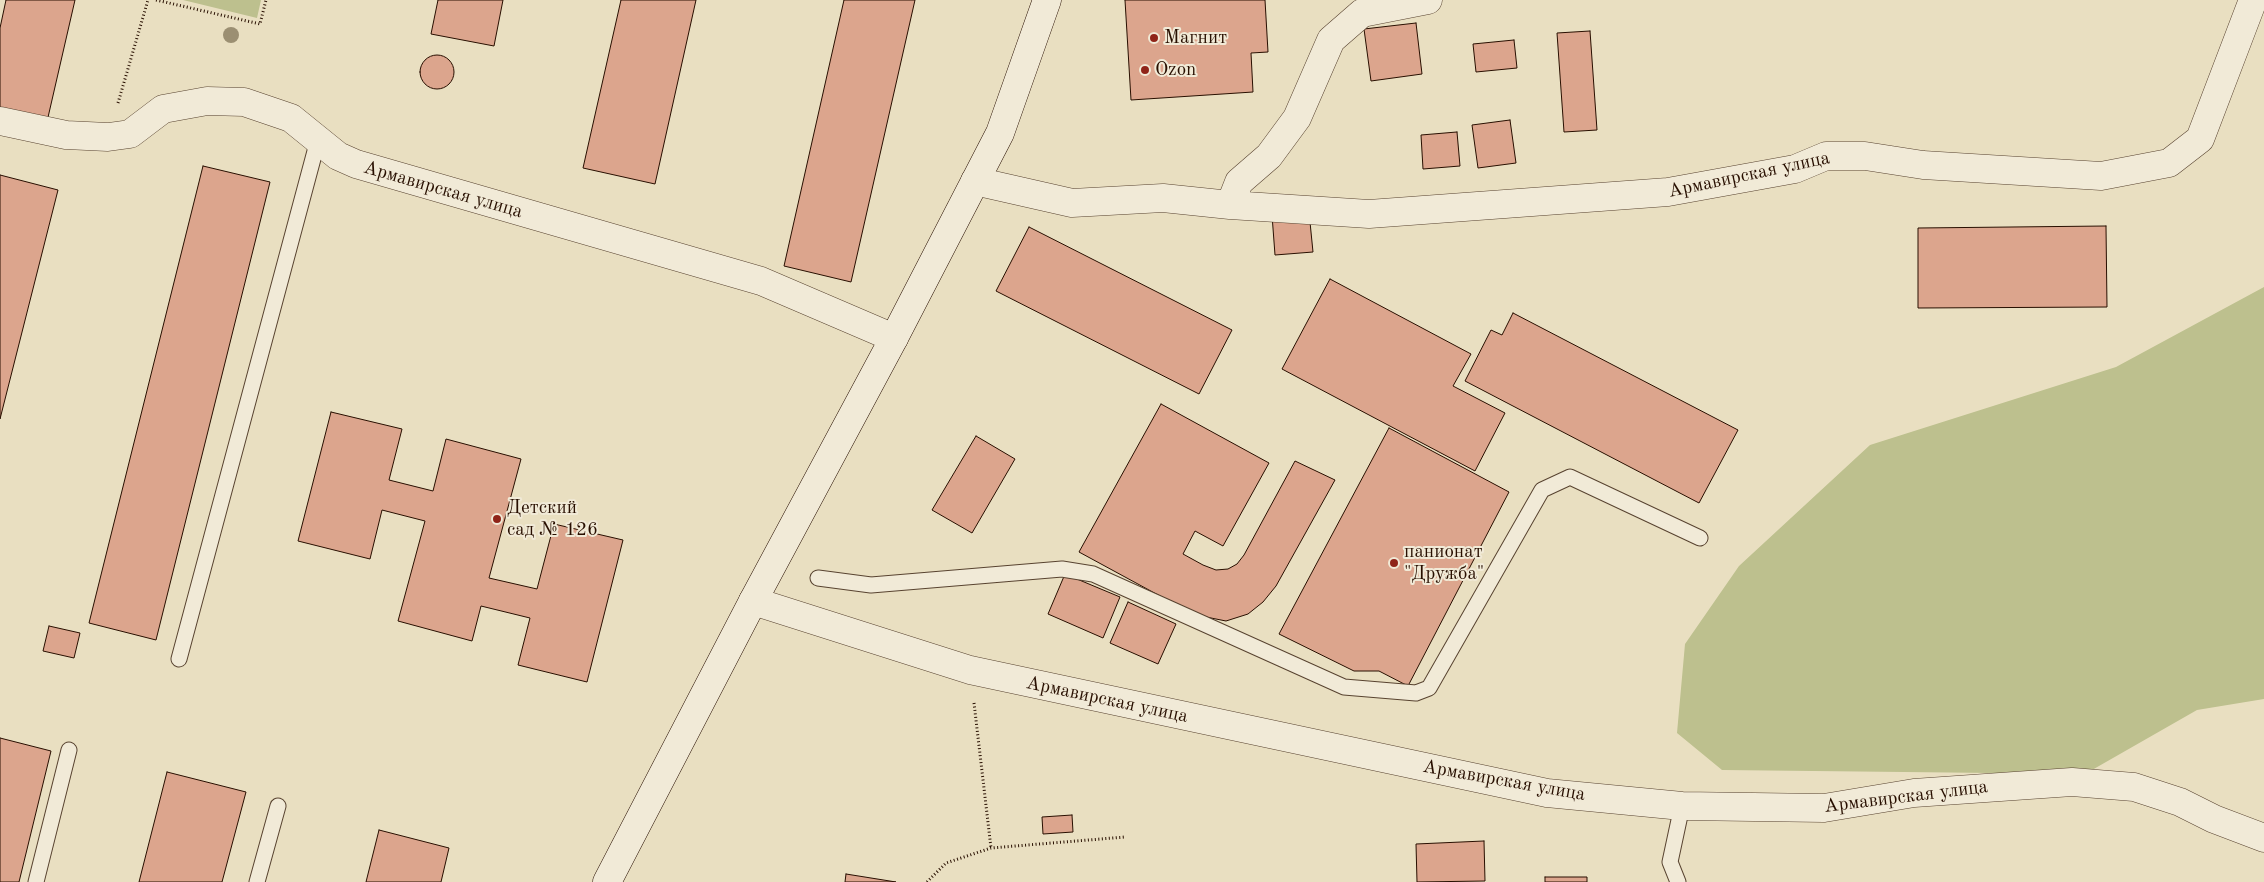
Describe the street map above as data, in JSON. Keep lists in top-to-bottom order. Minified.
{"streets":{"street":["Армавирская улица"]},"places":["Магнит","Ozon","Детский сад № 126","панионат \"Дружба\""]}
